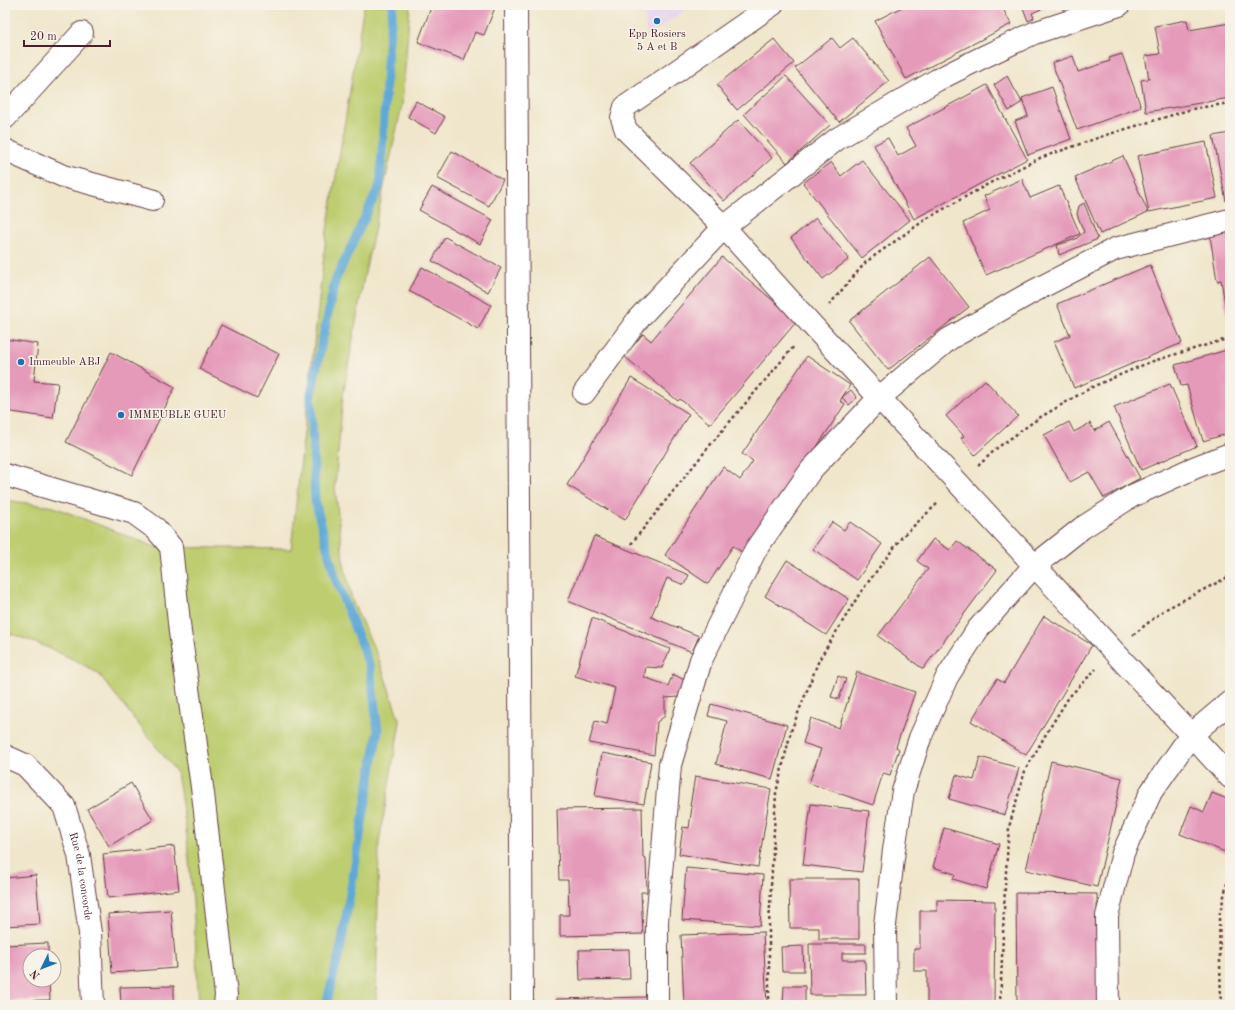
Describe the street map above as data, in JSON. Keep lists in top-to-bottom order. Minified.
{"streets":{"street":["Rue de la concorde"]},"places":["Epp Rosiers 5 A et B","Immeuble ABJ","IMMEUBLE GUEU"],"scale_bar":"20 m","north":"bottom left"}
